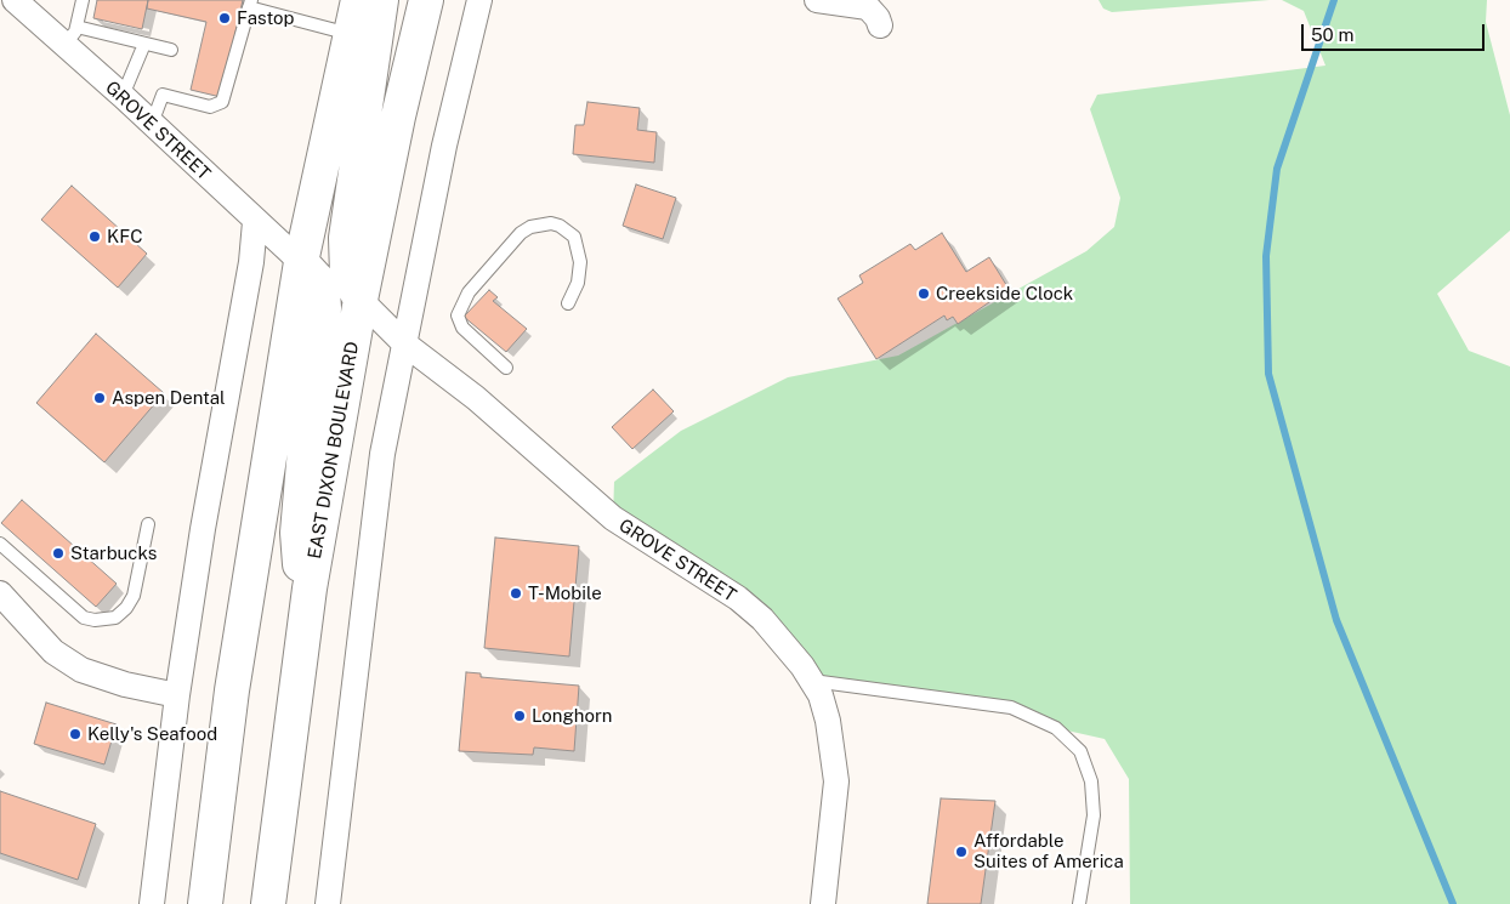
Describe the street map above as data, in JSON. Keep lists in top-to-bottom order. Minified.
{"streets":{"highway":["EAST DIXON BOULEVARD"],"street":["GROVE STREET"]},"crossings":[["GROVE STREET","EAST DIXON BOULEVARD"]],"places":["Fastop","KFC","Creekside Clock","Aspen Dental","Starbucks","T-Mobile","Longhorn","Kelly's Seafood","Affordable Suites of America"],"scale_bar":"50 m"}
